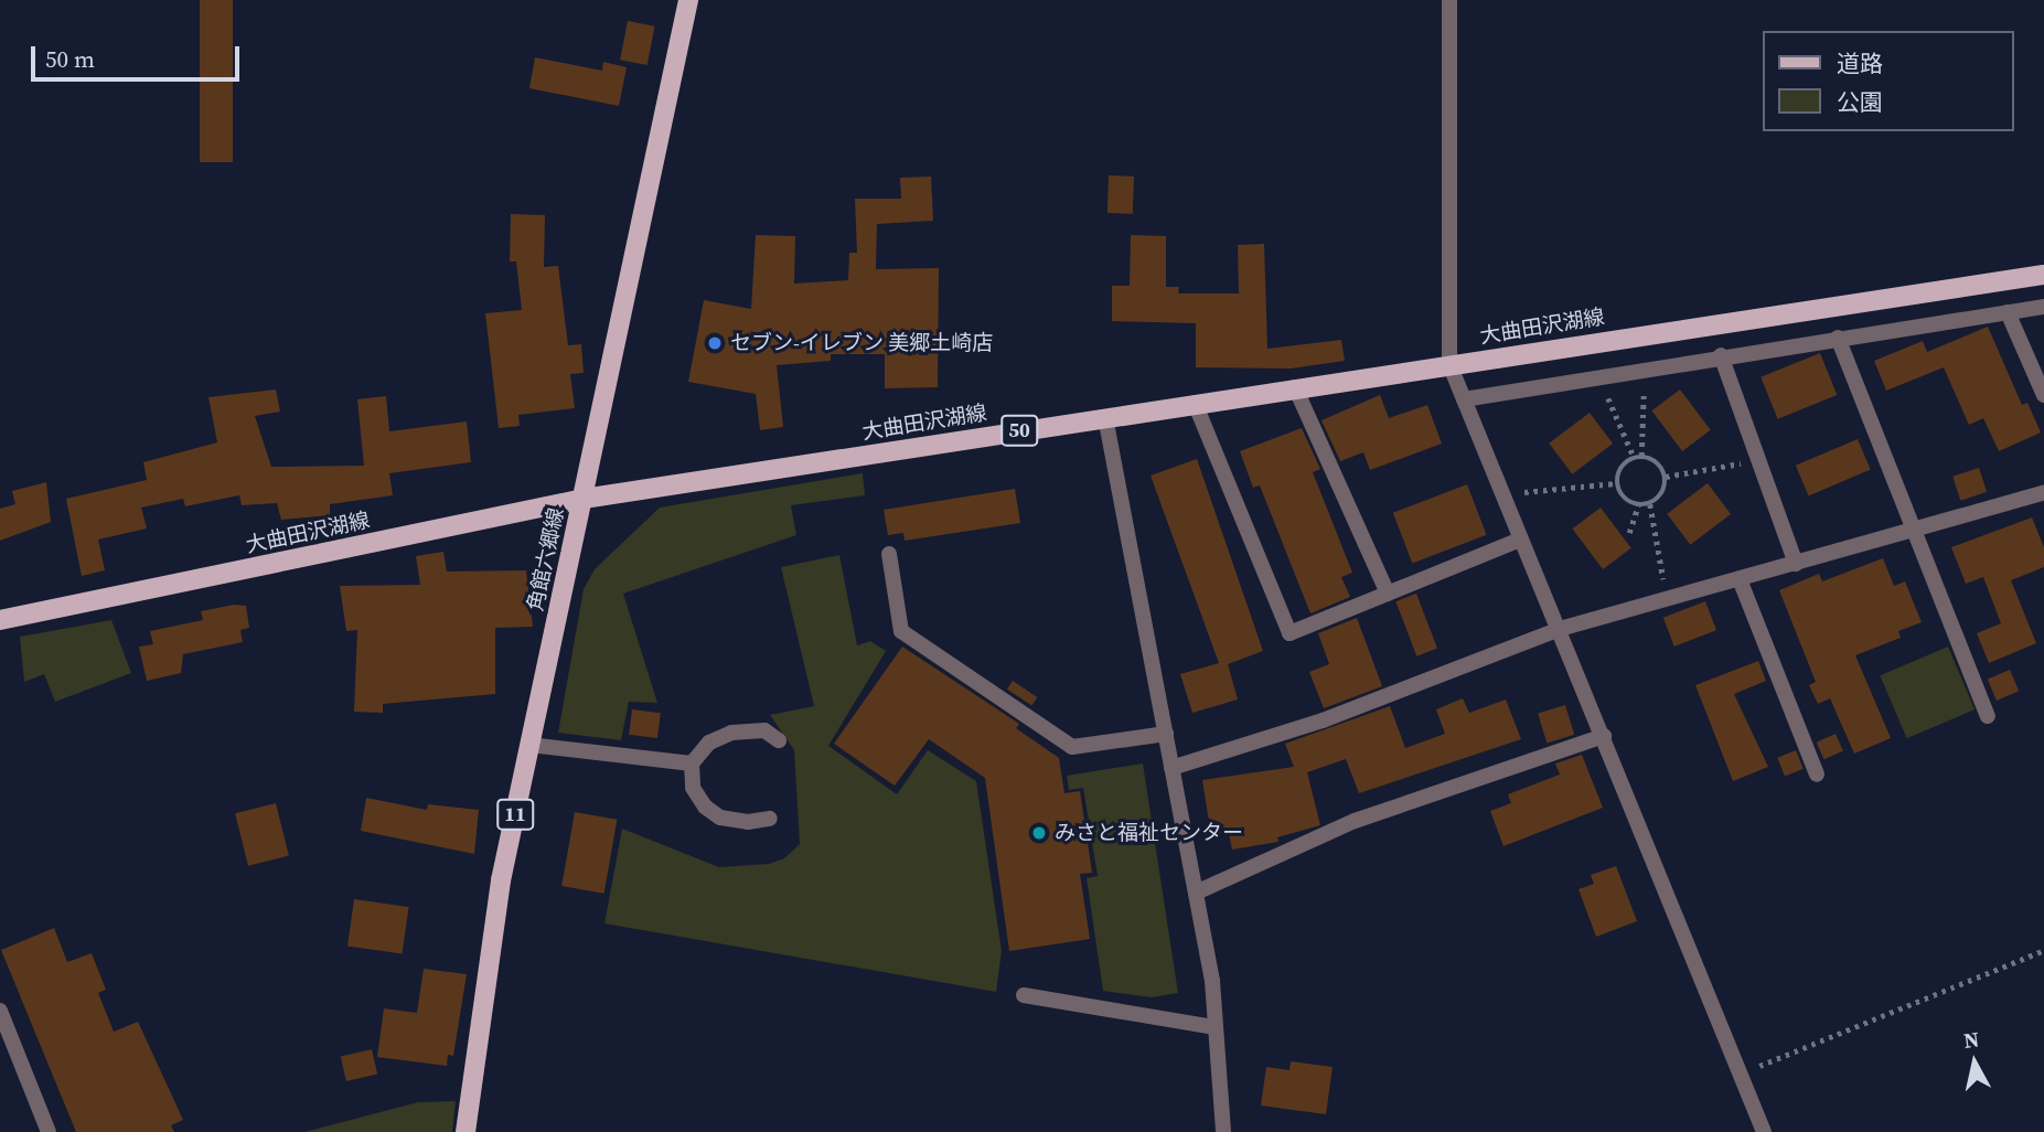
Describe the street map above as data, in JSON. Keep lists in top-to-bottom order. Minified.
{"streets":{"main road":["大曲田沢湖線","50","角館六郷線","11"]},"crossings":[["大曲田沢湖線","角館六郷線"]],"places":["セブン-イレブン 美郷土崎店","みさと福祉センター"],"legend":["道路","公園"],"scale_bar":"50 m","north":"top"}
